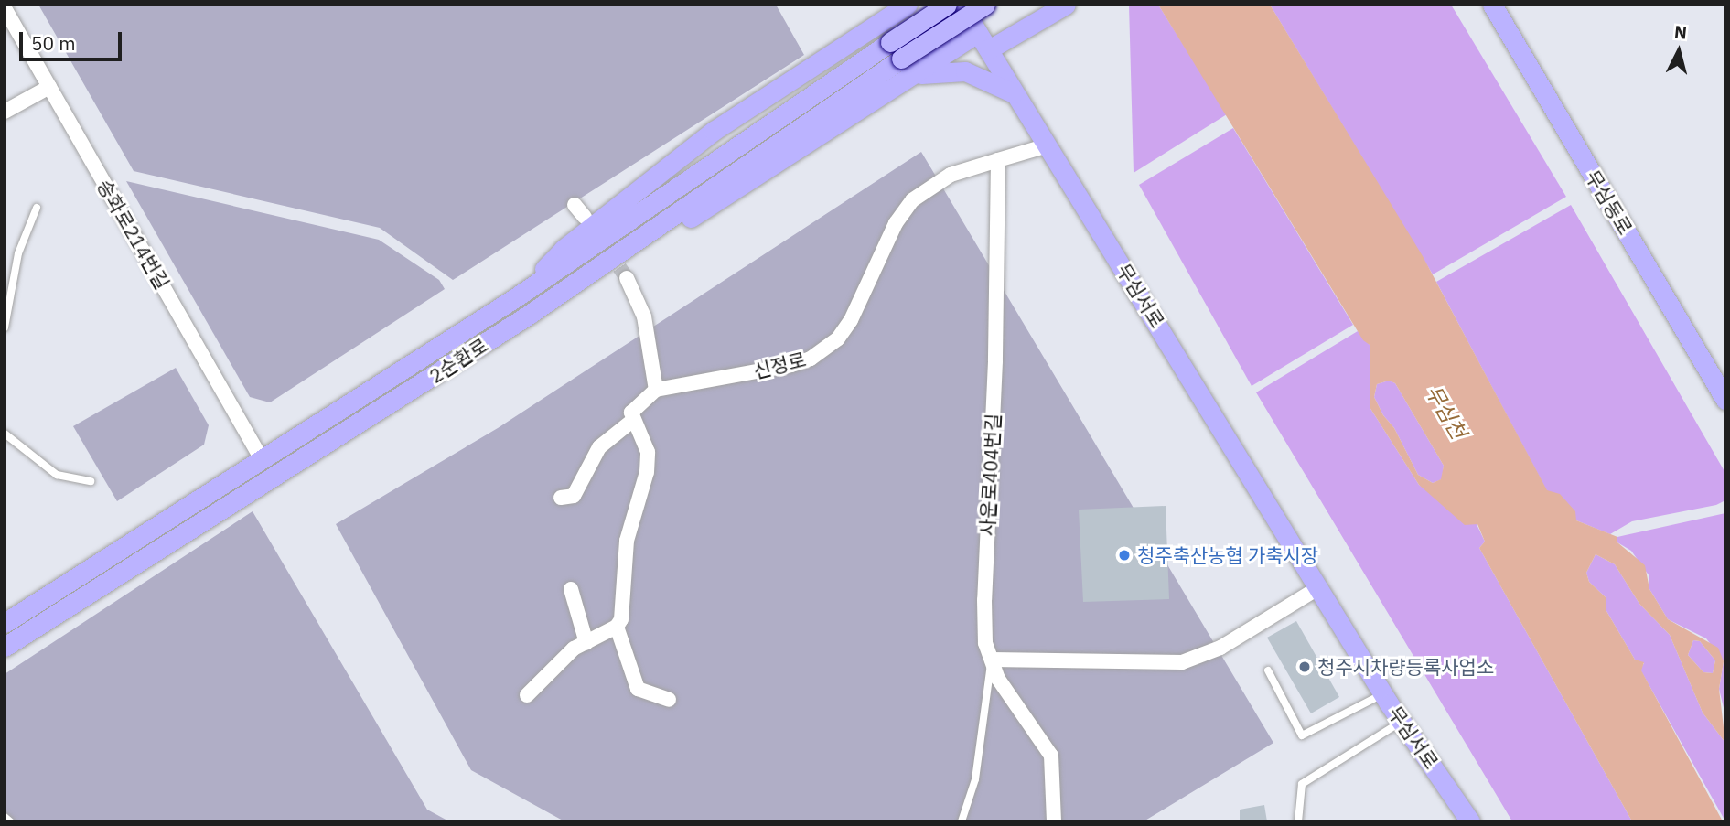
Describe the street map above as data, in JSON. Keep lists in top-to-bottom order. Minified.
{"streets":{"street":["무심동로","송화로214번길","무심서로","2순환로","신정로","사운로404번길"]},"crossings":[["송화로214번길","2순환로"],["신정로","사운로404번길"]],"water":["무심천"],"places":["청주축산농협 가축시장","청주시차량등록사업소"],"scale_bar":"50 m","north":"top"}
